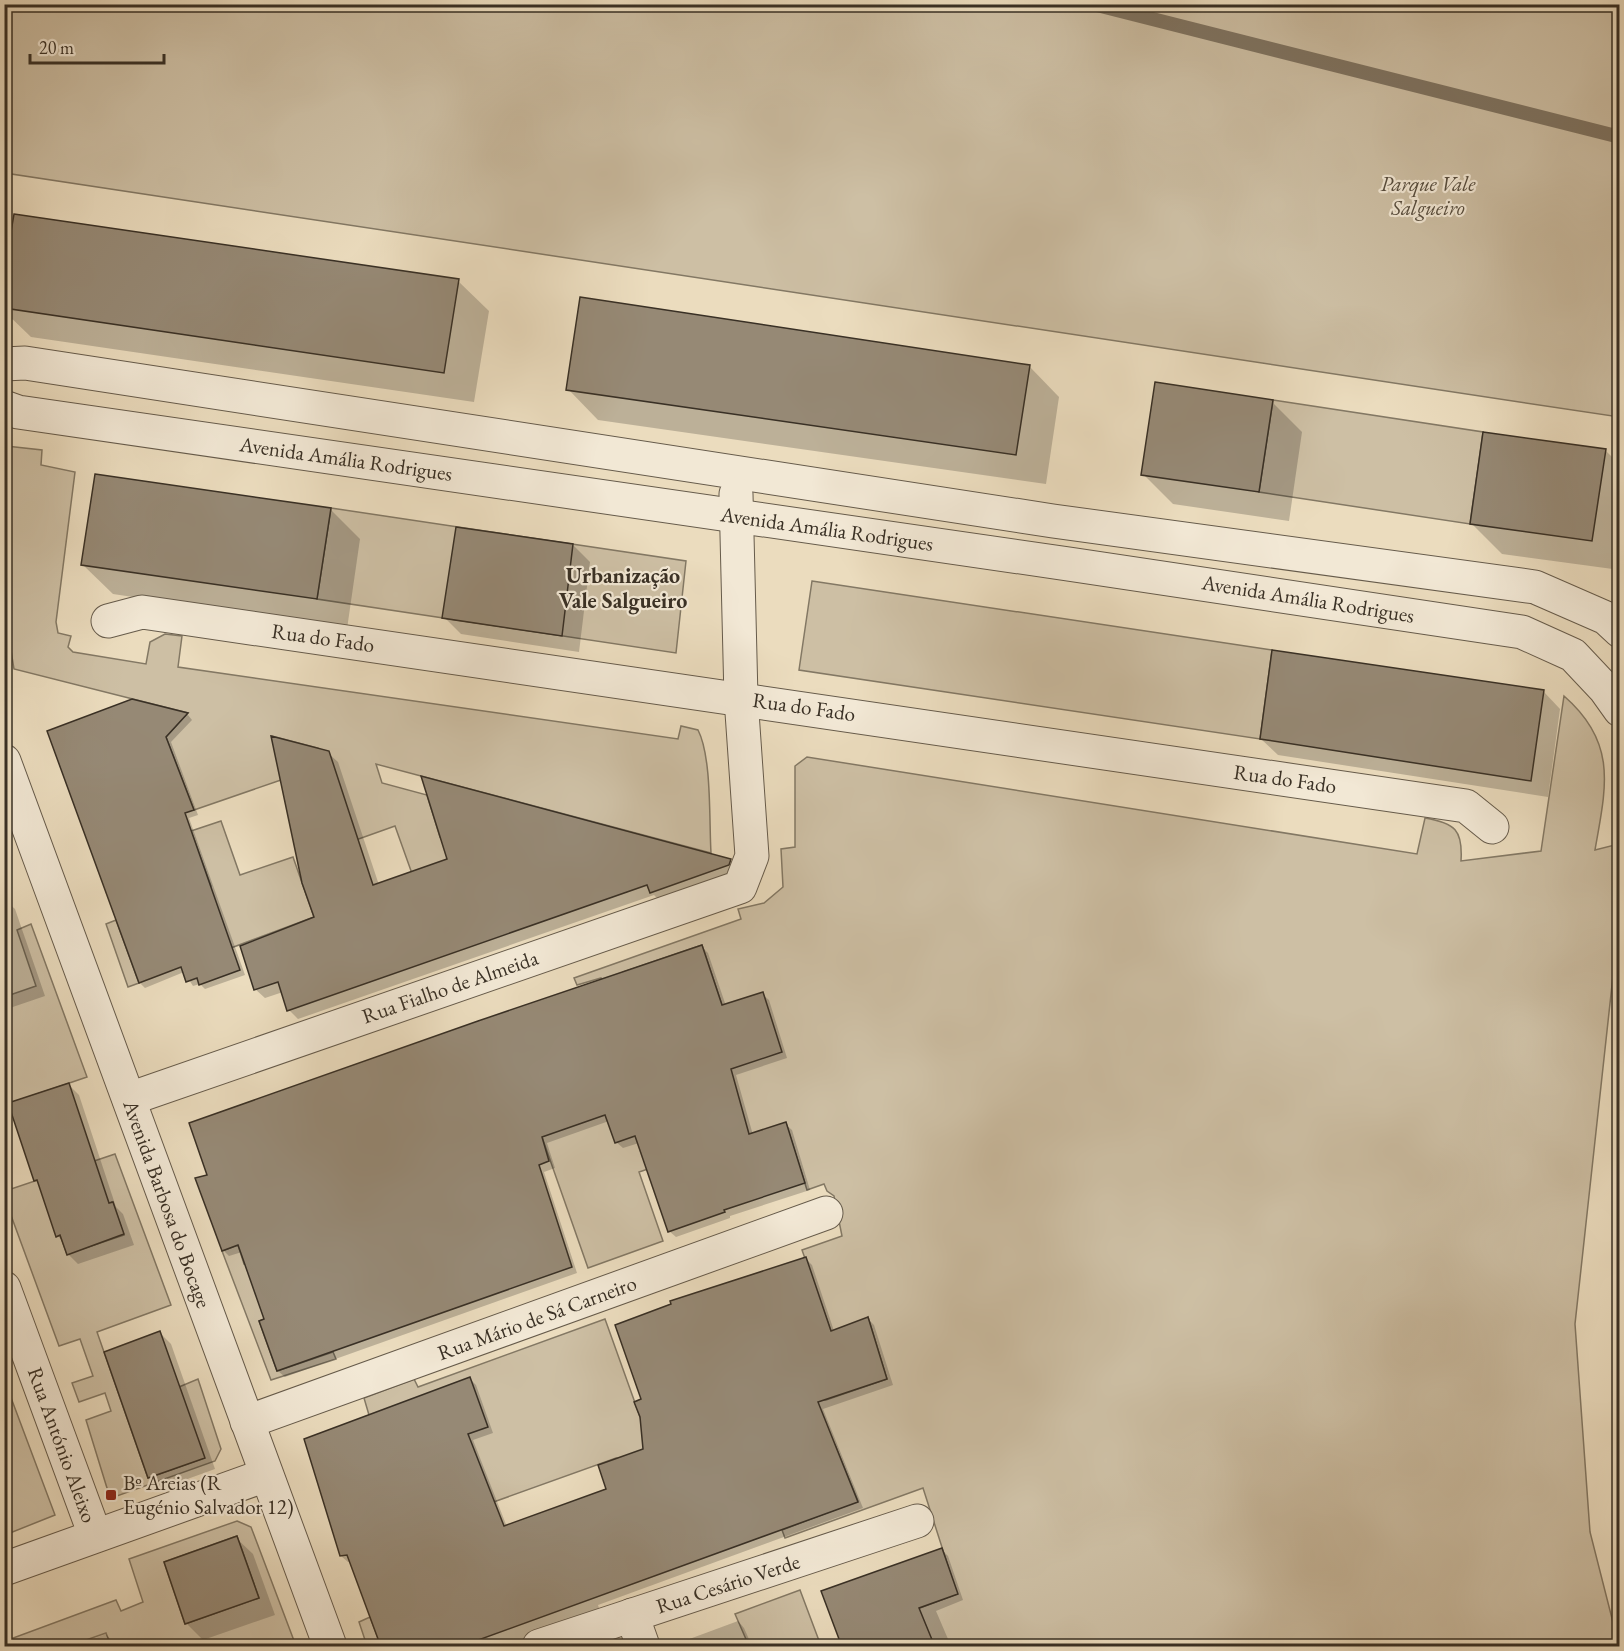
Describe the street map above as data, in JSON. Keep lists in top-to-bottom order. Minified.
{"streets":{"street":["Avenida Amália Rodrigues","Rua do Fado","Rua Fialho de Almeida","Avenida Barbosa do Bocage","Rua Mário de Sá Carneiro","Rua António Aleixo","Rua Cesário Verde"]},"crossings":[["Rua do Fado","Rua Fialho de Almeida"],["Rua Fialho de Almeida","Avenida Barbosa do Bocage"],["Avenida Barbosa do Bocage","Rua Mário de Sá Carneiro"]],"districts":["Urbanização Vale Salgueiro"],"parks":["Parque Vale Salgueiro"],"places":{"transit":["Bº Areias (R Eugénio Salvador 12)"]},"scale_bar":"20 m"}
